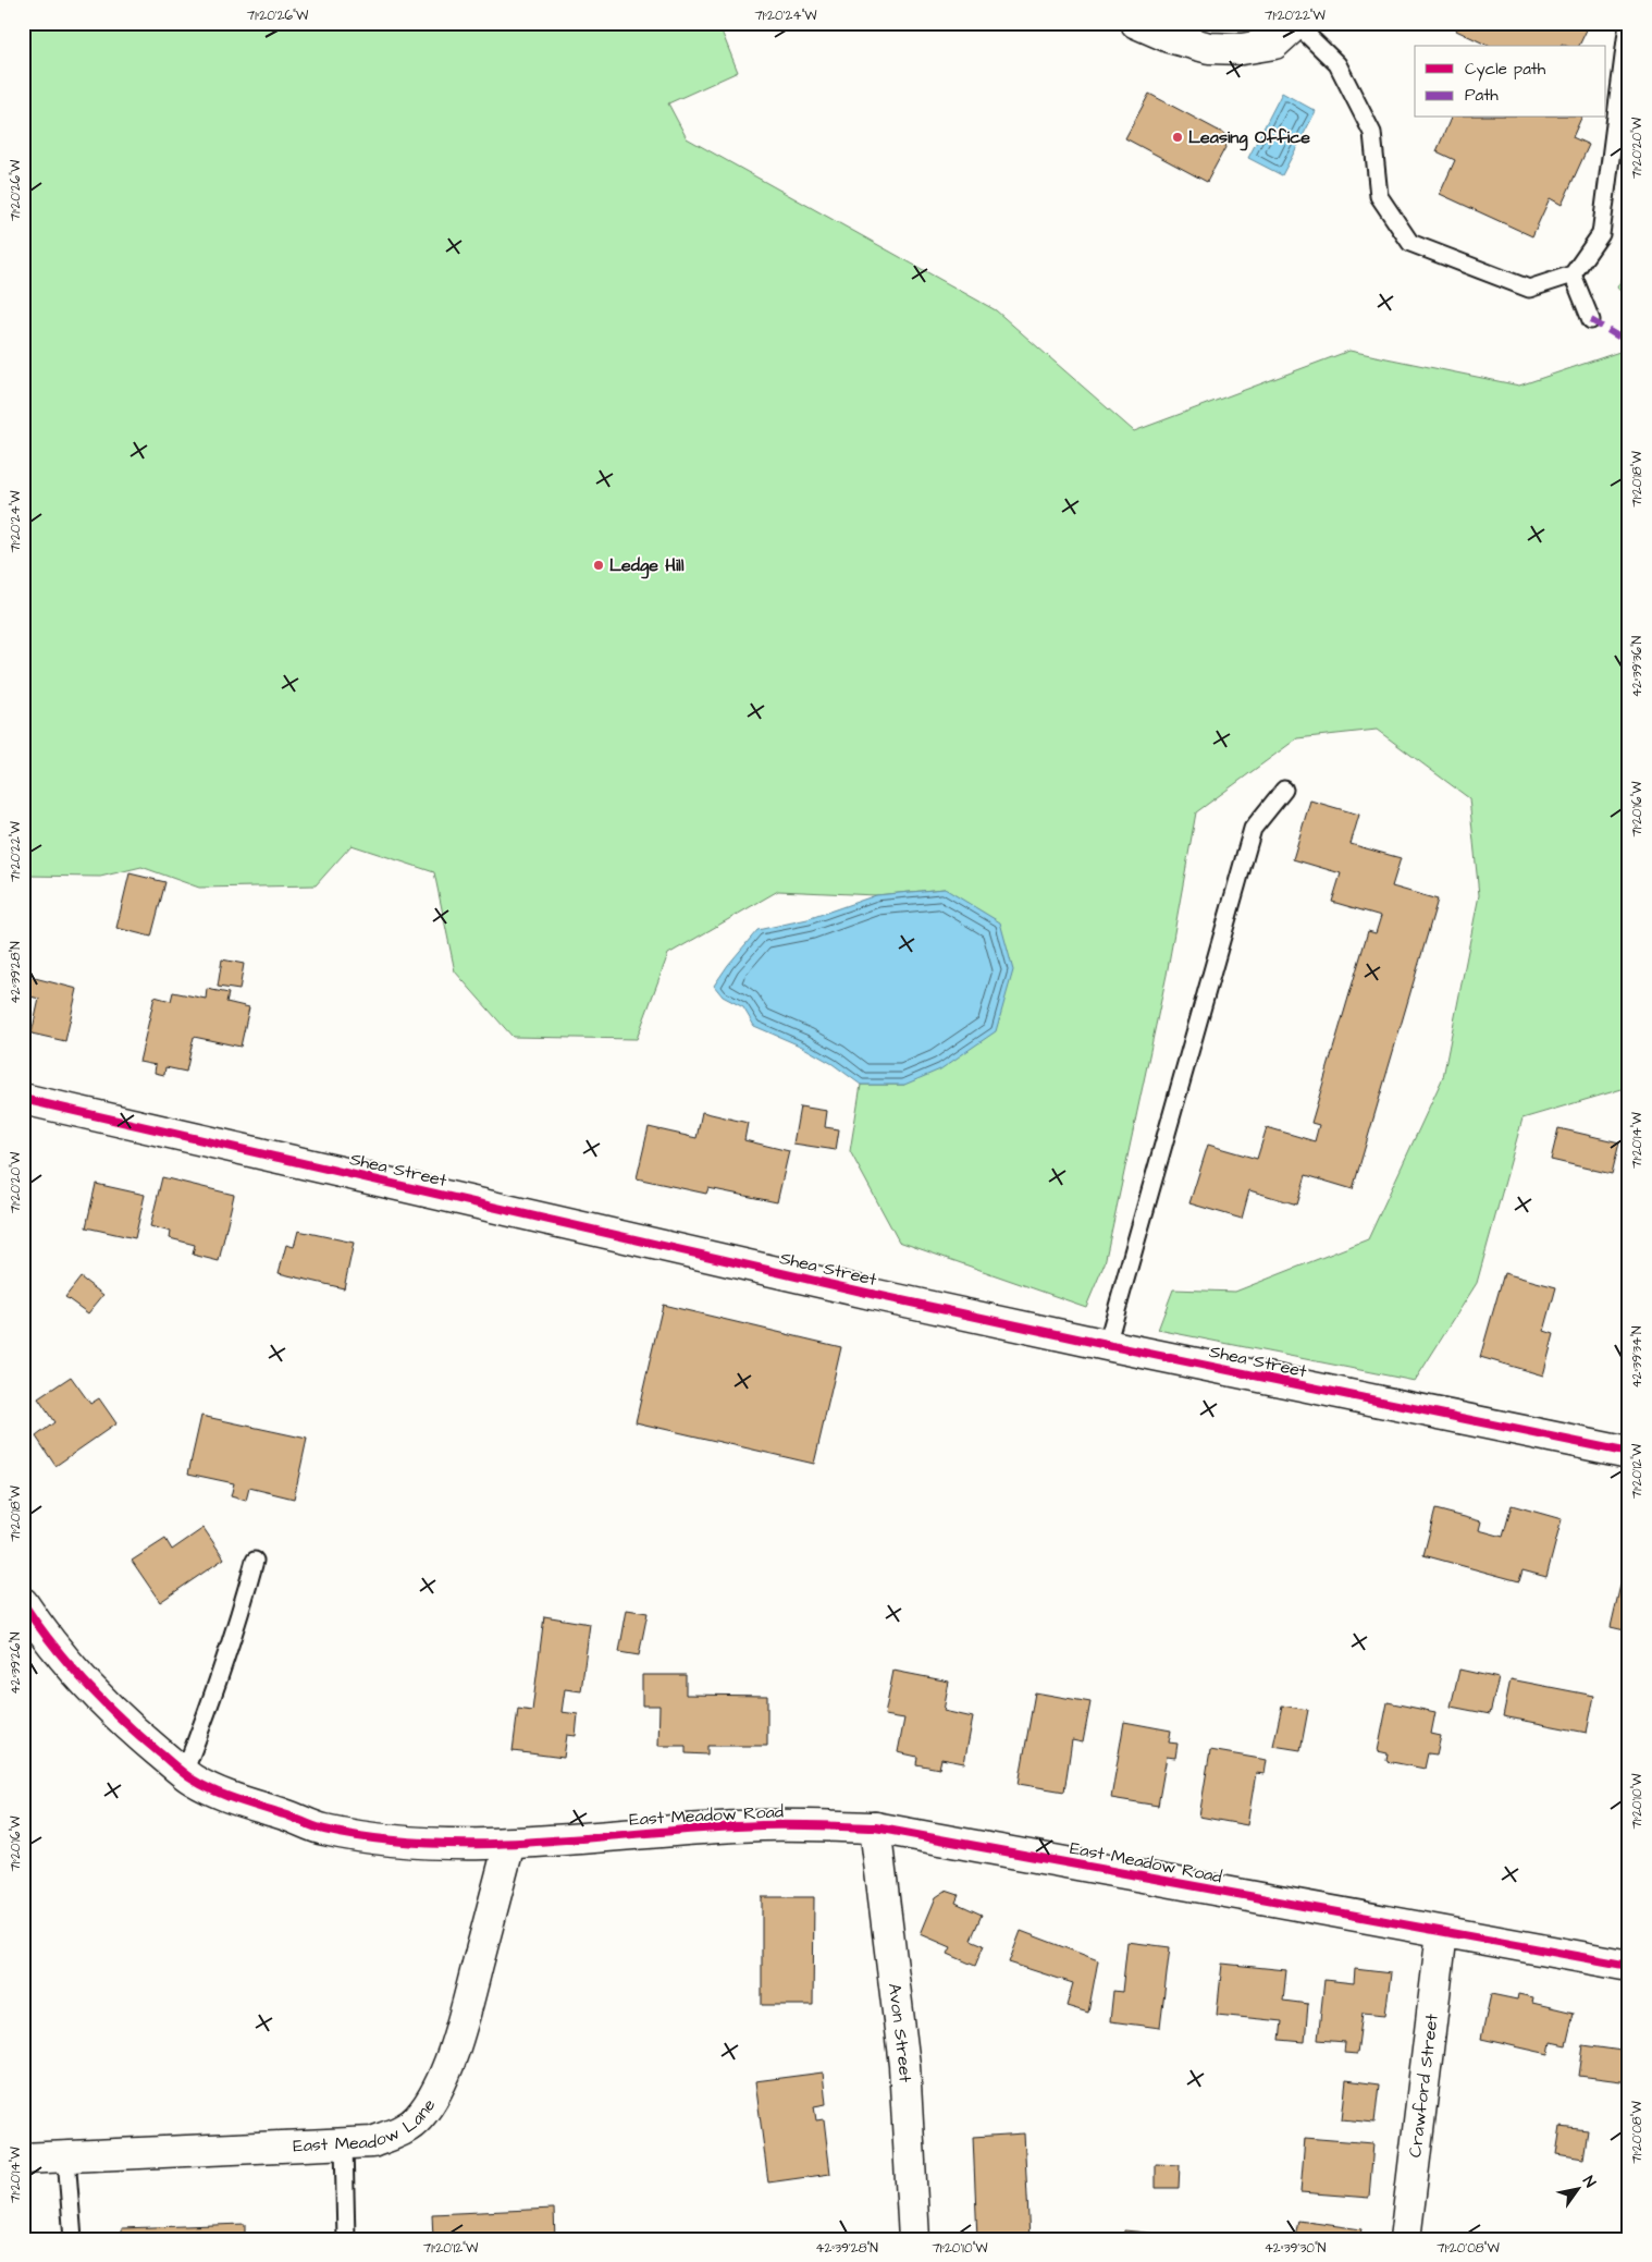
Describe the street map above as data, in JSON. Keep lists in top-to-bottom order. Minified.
{"streets":{"street":["Shea Street","East Meadow Road","Avon Street","Crawford Street","East Meadow Lane"]},"crossings":[["East Meadow Road","Avon Street"],["East Meadow Road","Crawford Street"],["East Meadow Road","East Meadow Lane"]],"places":["Leasing Office","Ledge Hill"],"legend":["Cycle path","Path"],"north":"top right","coordinates":["71°20'26\"W","71°20'24\"W","71°20'22\"W","71°20'20\"W","71°20'18\"W","42°39'36\"N","71°20'16\"W","42°39'28\"N","71°20'14\"W","42°39'34\"N","71°20'12\"W","42°39'26\"N","71°20'10\"W","71°20'08\"W","42°39'30\"N"]}
